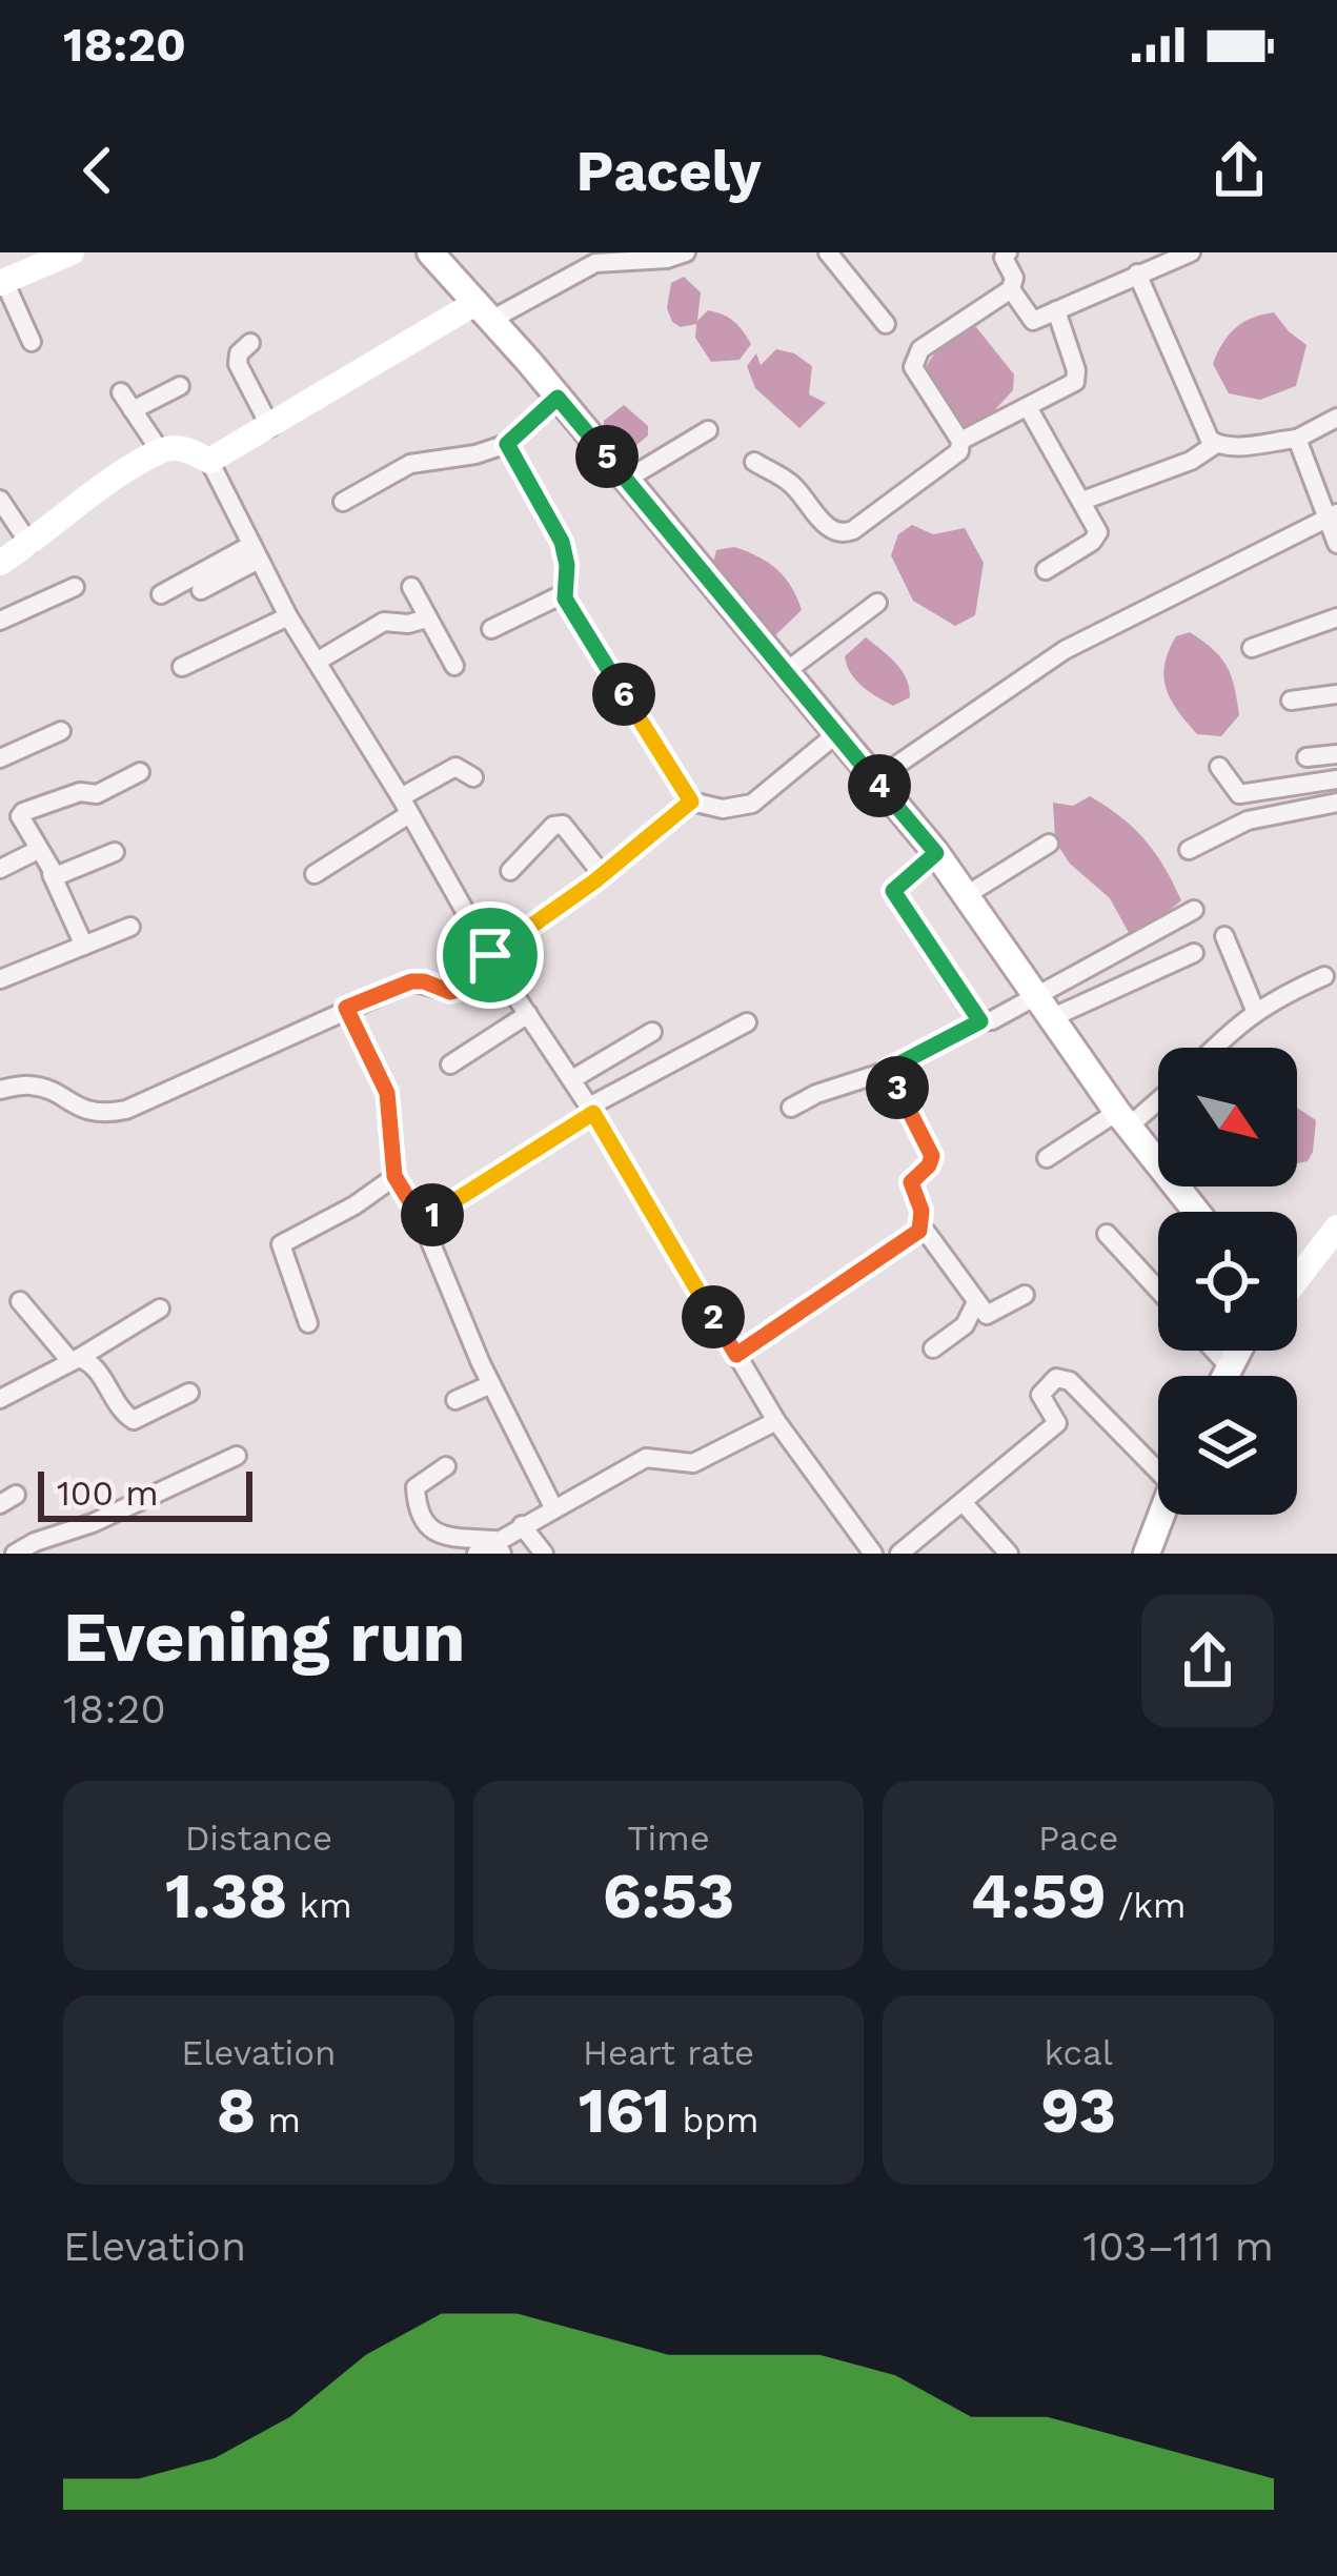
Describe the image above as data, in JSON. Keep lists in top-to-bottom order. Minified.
{"scale_bar":"100 m","north":"bottom right","page":{"status":"18:20","header":"Pacely","pins":["5","6","4","3","1","2"],"scale":"100 m","heading":["Evening run","18:20"],"stats":[["Distance","1.38 km"],["Time","6:53"],["Pace","4:59 /km"],["Elevation","8 m"],["Heart rate","161 bpm"],["kcal","93"]],"chart":["Elevation","103–111 m"]}}
